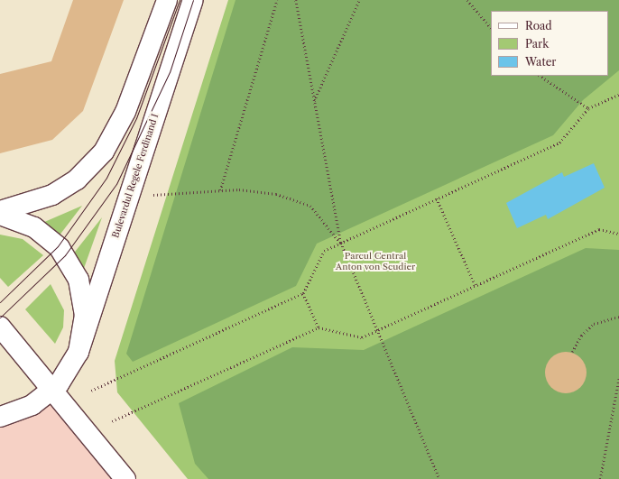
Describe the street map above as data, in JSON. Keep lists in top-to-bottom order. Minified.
{"streets":{"main road":["Bulevardul Regele Ferdinand I"]},"parks":["Parcul Central Anton von Scudier"],"legend":["Road","Park","Water"]}
